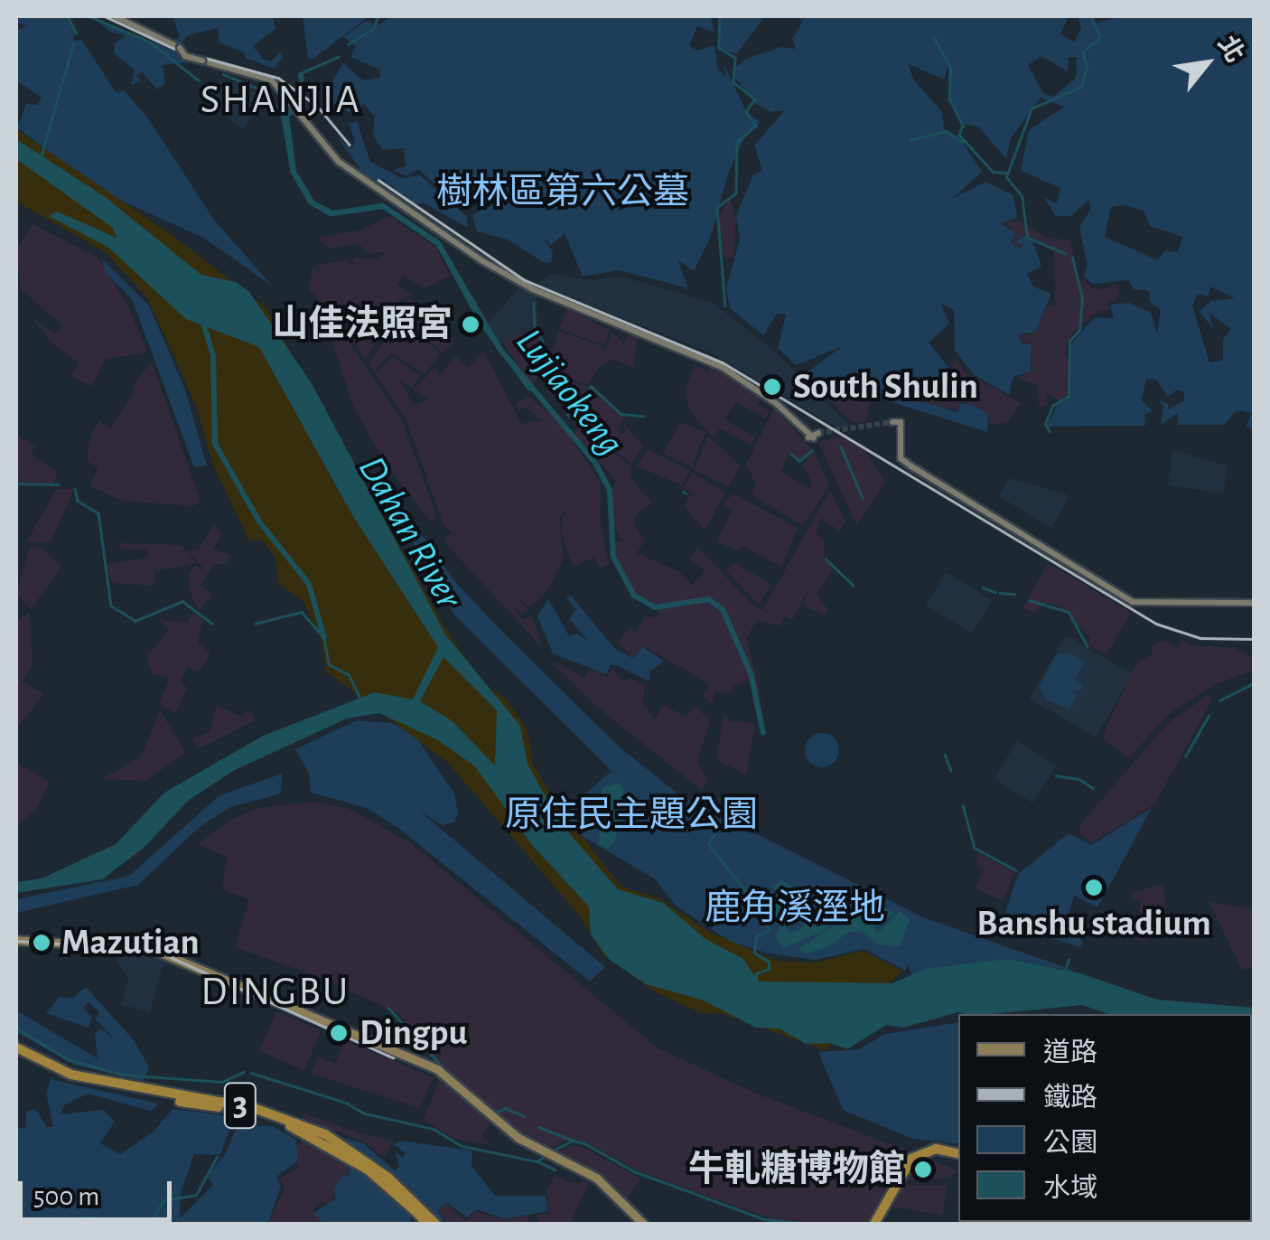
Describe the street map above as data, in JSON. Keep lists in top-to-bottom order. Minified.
{"streets":{"highway":["3"]},"districts":["SHANJIA","DINGBU"],"water":["Lujiaokeng","Dahan River"],"parks":["樹林區第六公墓","原住民主題公園","鹿角溪溼地"],"places":["山佳法照宮","South Shulin","Banshu stadium","Mazutian","Dingpu","牛軋糖博物館"],"legend":["道路","鐵路","公園","水域"],"scale_bar":"500 m","north":"top right"}
